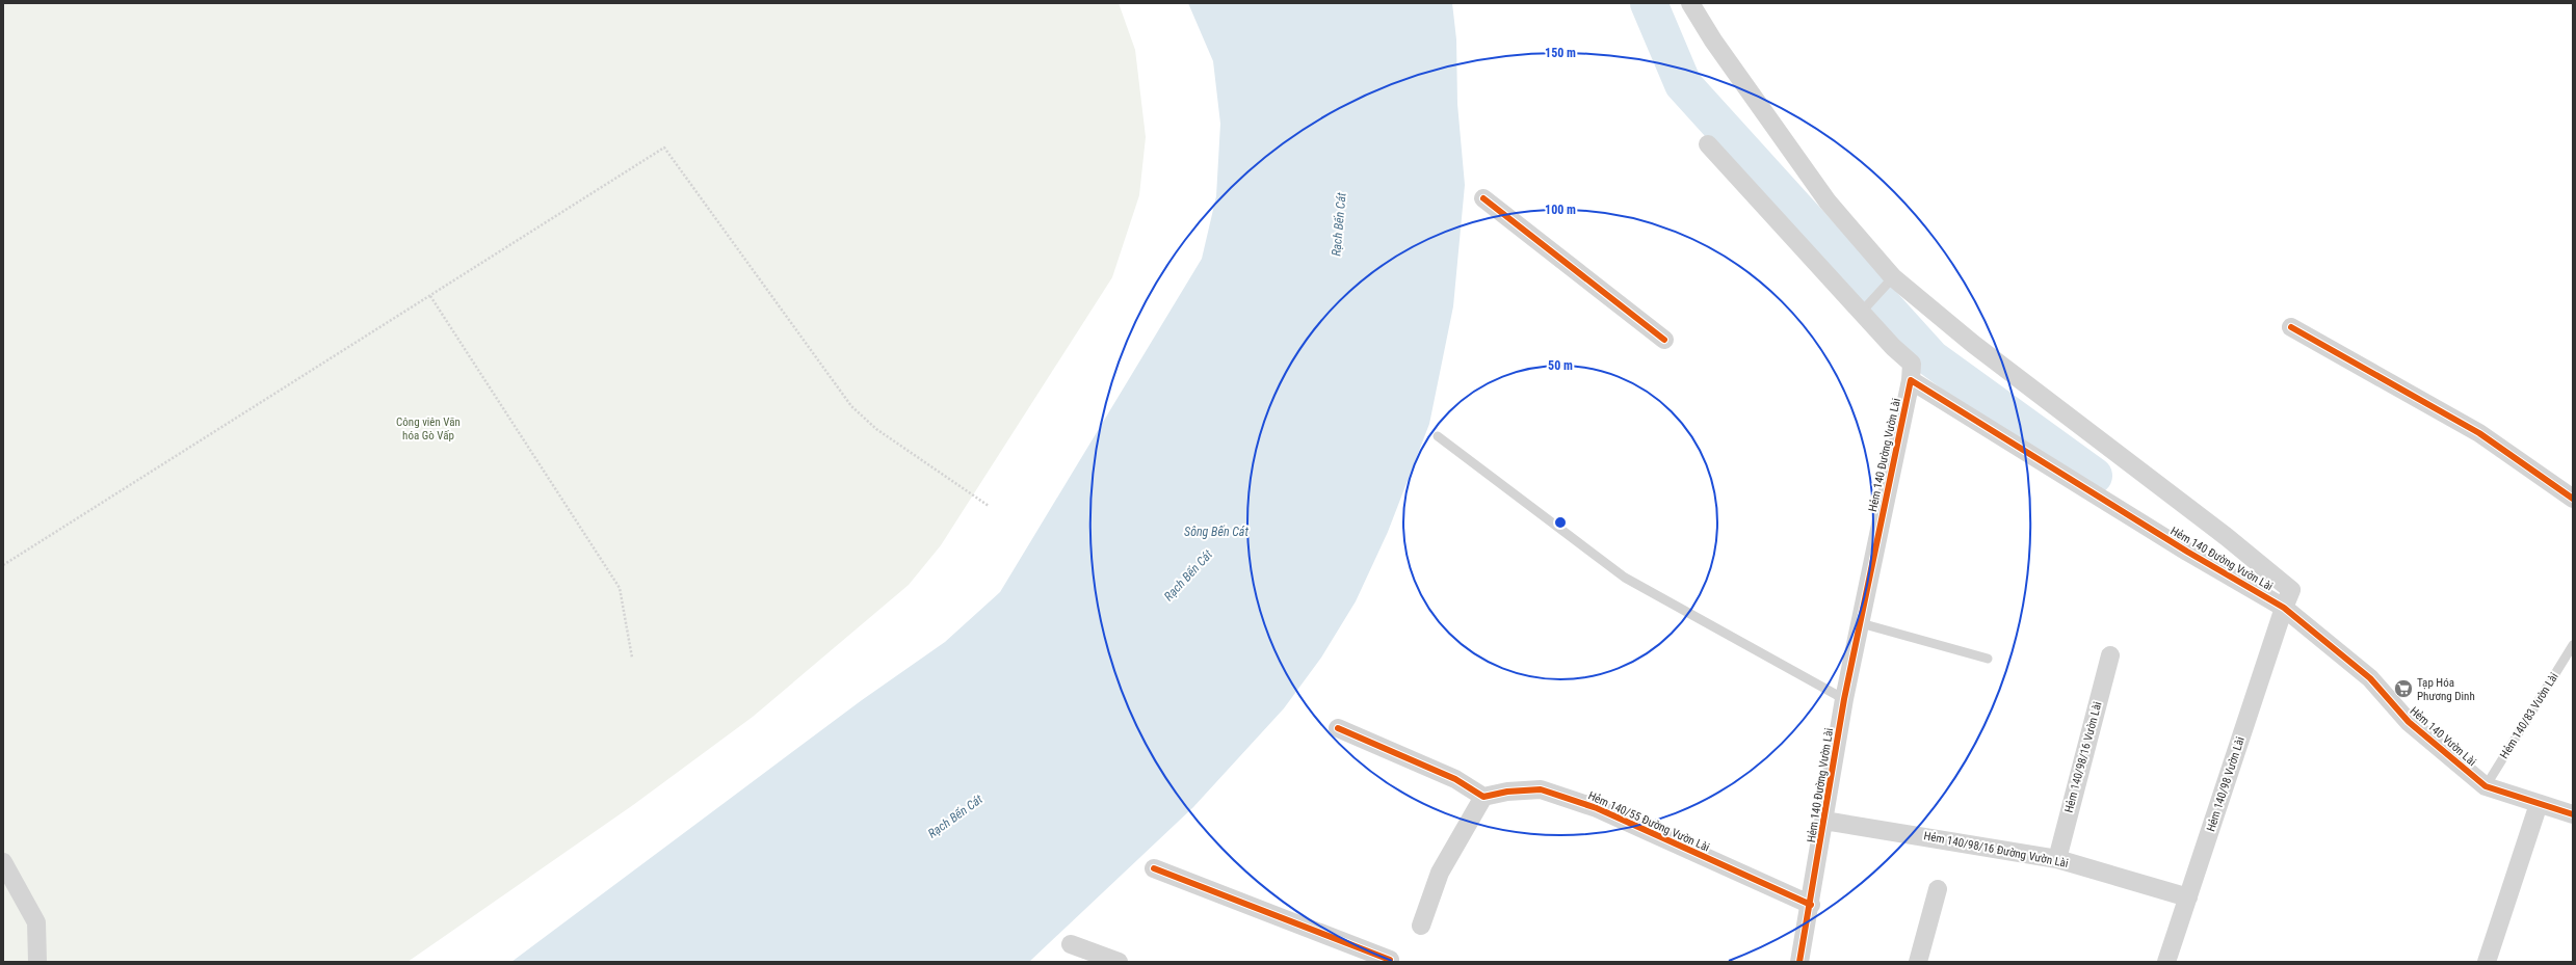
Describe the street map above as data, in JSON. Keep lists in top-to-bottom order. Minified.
{"streets":{"street":["Hẻm 140 Đường Vườn Lài","Hẻm 140 Vườn Lài","Hẻm 140/98/16 Vườn Lài","Hẻm 140/98 Vườn Lài","Hẻm 140/55 Đường Vườn Lài","Hẻm 140/98/16 Đường Vườn Lài"],"lane":["Hẻm 140/83 Vườn Lài"]},"crossings":[["Hẻm 140 Đường Vườn Lài","Hẻm 140 Vườn Lài"],["Hẻm 140 Đường Vườn Lài","Hẻm 140/98 Vườn Lài"],["Hẻm 140 Đường Vườn Lài","Hẻm 140/55 Đường Vườn Lài"],["Hẻm 140 Đường Vườn Lài","Hẻm 140/98/16 Đường Vườn Lài"],["Hẻm 140/83 Vườn Lài","Hẻm 140 Vườn Lài"],["Hẻm 140 Vườn Lài","Hẻm 140/98 Vườn Lài"],["Hẻm 140/98/16 Vườn Lài","Hẻm 140/98/16 Đường Vườn Lài"],["Hẻm 140/98 Vườn Lài","Hẻm 140/98/16 Đường Vườn Lài"]],"water":["Rạch Bến Cát","Sông Bến Cát"],"parks":["Công viên Văn hóa Gò Vấp"],"places":{"supermarket":["Tạp Hóa Phương Dinh"]},"rings":["150 m","100 m","50 m"]}
